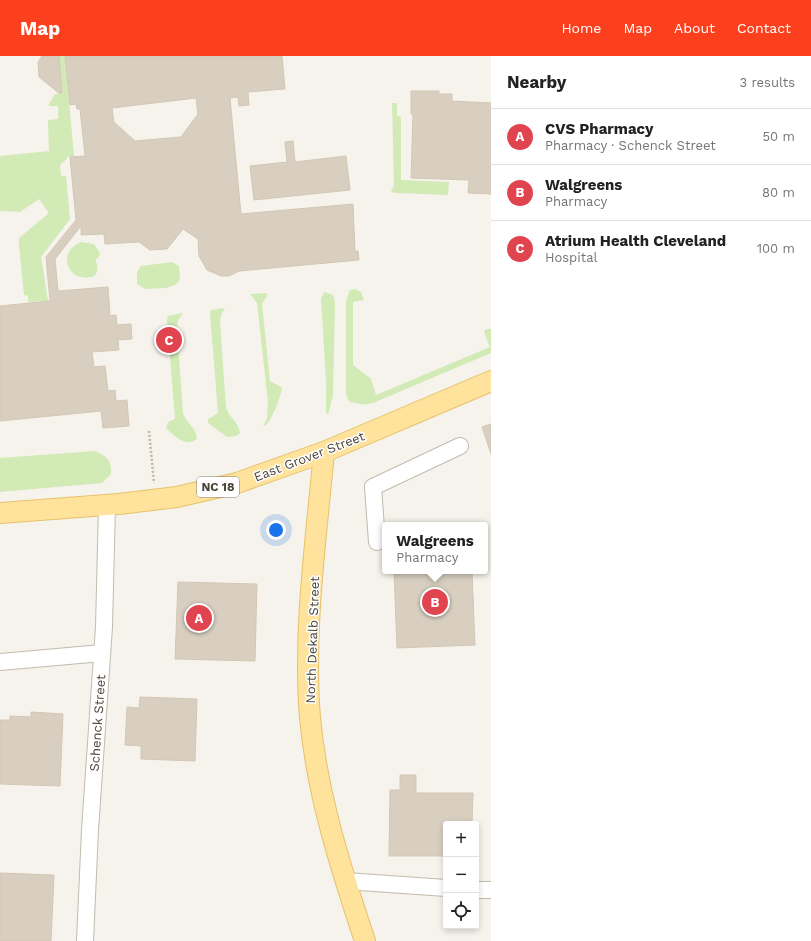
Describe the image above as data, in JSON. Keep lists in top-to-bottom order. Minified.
{"streets":{"main road":["East Grover Street","NC 18","North Dekalb Street"],"street":["Schenck Street"]},"crossings":[["East Grover Street","North Dekalb Street"],["East Grover Street","Schenck Street"]],"page":{"header":"Map","nav":["Home","Map","About","Contact"],"heading":["Nearby","3 results"],"list":[{"mark":"A","name":"CVS Pharmacy","note":"Pharmacy · Schenck Street","value":"50 m"},{"mark":"B","name":"Walgreens","note":"Pharmacy","value":"80 m"},{"mark":"C","name":"Atrium Health Cleveland","note":"Hospital","value":"100 m"}],"pins":["C","B","A"],"popup":["Walgreens","Pharmacy"],"map_buttons":["+","−"]}}
